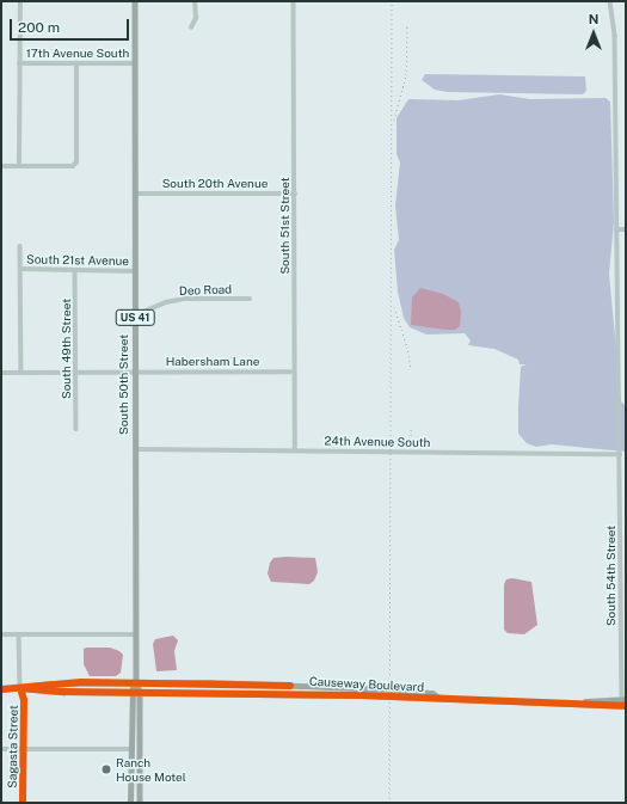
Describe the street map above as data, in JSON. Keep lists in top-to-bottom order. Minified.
{"streets":{"main road":["US 41","South 50th Street","Causeway Boulevard"],"street":["17th Avenue South","South 20th Avenue","South 51st Street","South 21st Avenue","Deo Road","South 49th Street","Habersham Lane","24th Avenue South","South 54th Street","Sagasta Street"]},"crossings":[["17th Avenue South","South 50th Street"],["South 20th Avenue","South 51st Street"],["South 20th Avenue","South 50th Street"],["South 51st Street","24th Avenue South"],["South 21st Avenue","South 49th Street"],["South 21st Avenue","South 50th Street"],["Deo Road","South 50th Street"],["South 49th Street","Habersham Lane"],["Habersham Lane","South 50th Street"],["South 50th Street","24th Avenue South"],["South 50th Street","Causeway Boulevard"],["24th Avenue South","South 54th Street"],["South 54th Street","Causeway Boulevard"],["Causeway Boulevard","Sagasta Street"]],"places":["Ranch House Motel"],"scale_bar":"200 m","north":"top"}
